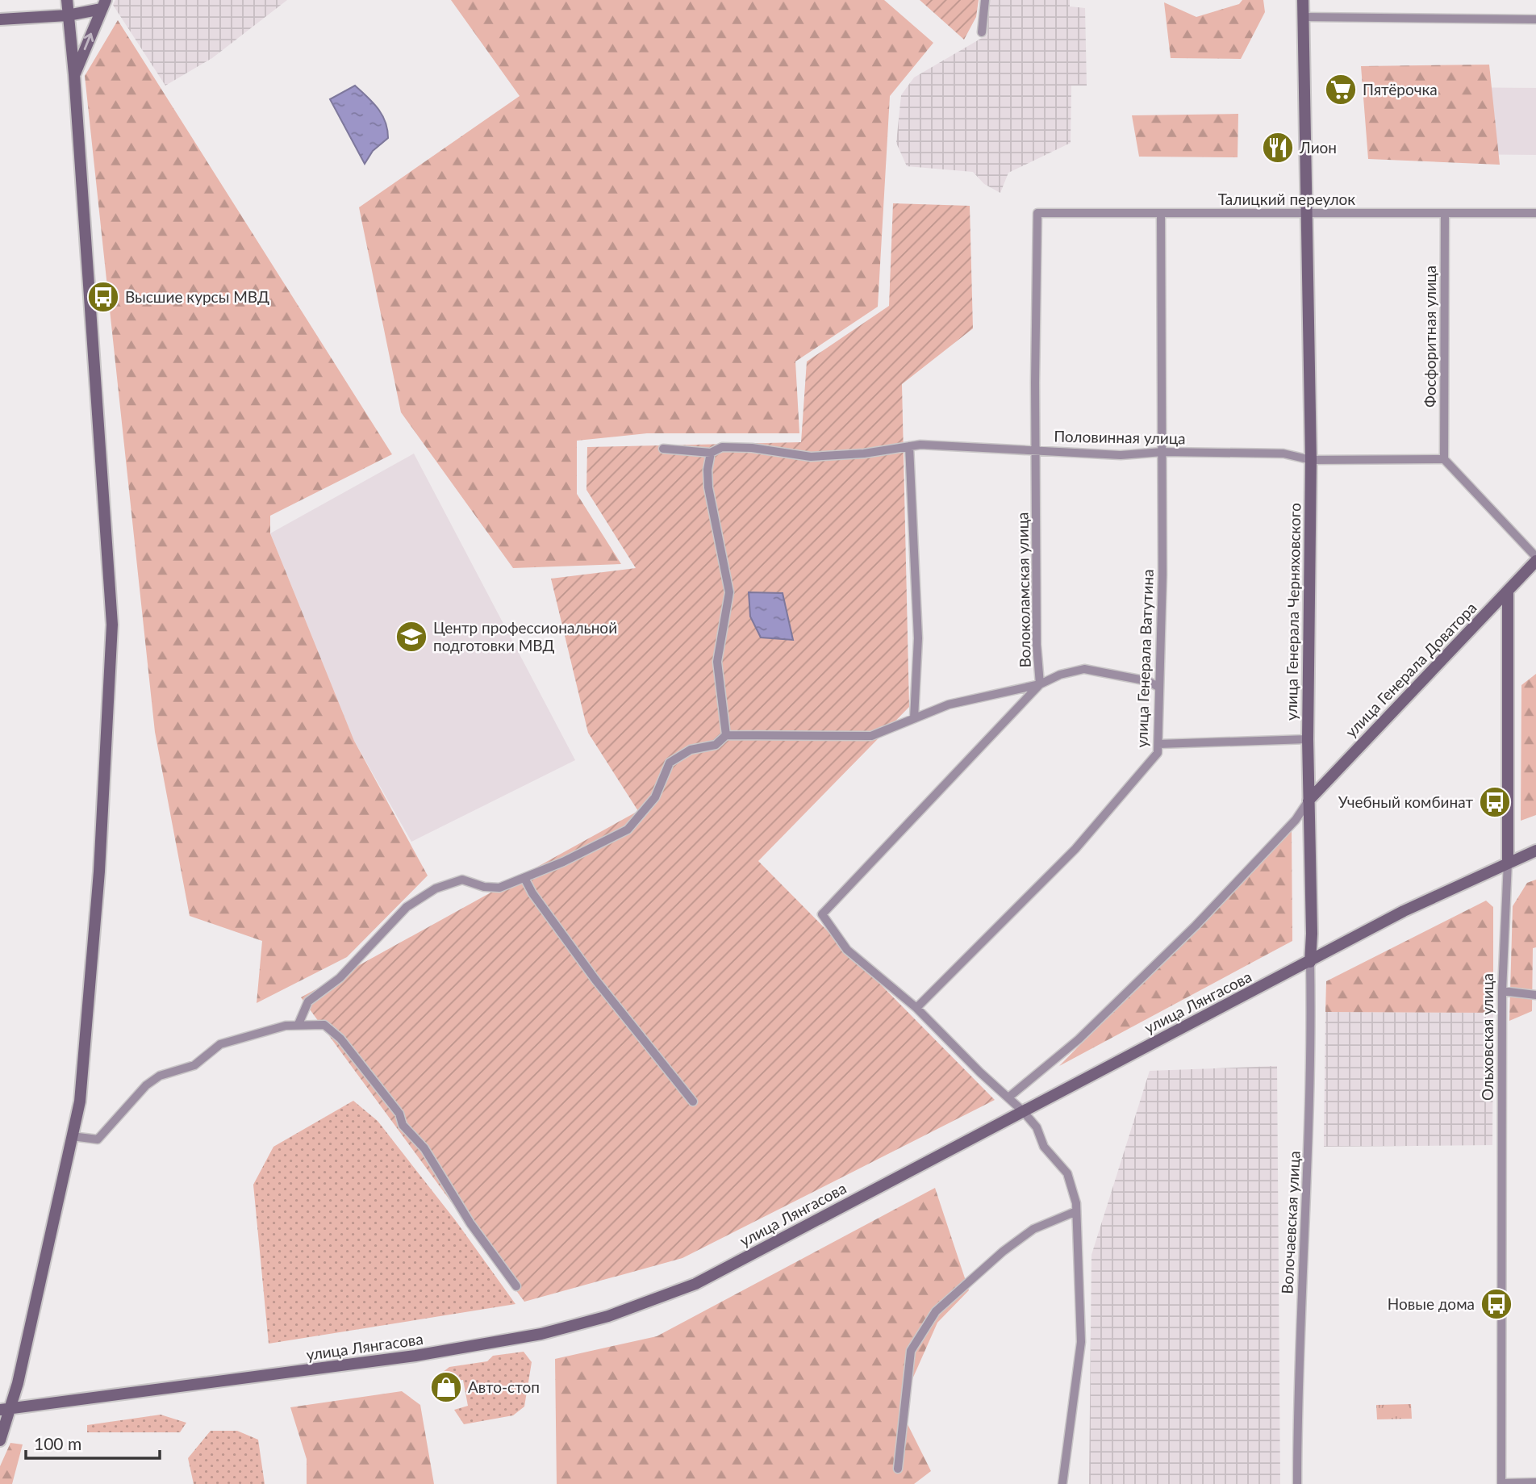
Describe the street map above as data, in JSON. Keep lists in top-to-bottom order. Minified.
{"streets":{"street":["Талицкий переулок","Фосфоритная улица","Половинная улица","Волоколамская улица","улица Генерала Черняховского","улица Генерала Ватутина","улица Генерала Доватора","улица Лянгасова","Ольховская улица","Волочаевская улица"]},"crossings":[["Талицкий переулок","Фосфоритная улица"],["Талицкий переулок","Волоколамская улица"],["Талицкий переулок","улица Генерала Черняховского"],["Талицкий переулок","улица Генерала Ватутина"],["Фосфоритная улица","Половинная улица"],["Половинная улица","Волоколамская улица"],["Половинная улица","улица Генерала Черняховского"],["Половинная улица","улица Генерала Ватутина"],["Волоколамская улица","улица Генерала Ватутина"],["улица Генерала Черняховского","улица Генерала Доватора"],["улица Генерала Черняховского","улица Лянгасова"],["улица Генерала Черняховского","Волочаевская улица"],["улица Генерала Доватора","Ольховская улица"],["улица Лянгасова","Ольховская улица"],["улица Лянгасова","Волочаевская улица"]],"places":{"supermarket":["Пятёрочка"],"restaurant":["Лион"],"bus stop":["Высшие курсы МВД","Учебный комбинат","Новые дома"],"school or university":["Центр профессиональной подготовки МВД"],"shop":["Авто-стоп"]},"scale_bar":"100 m"}
